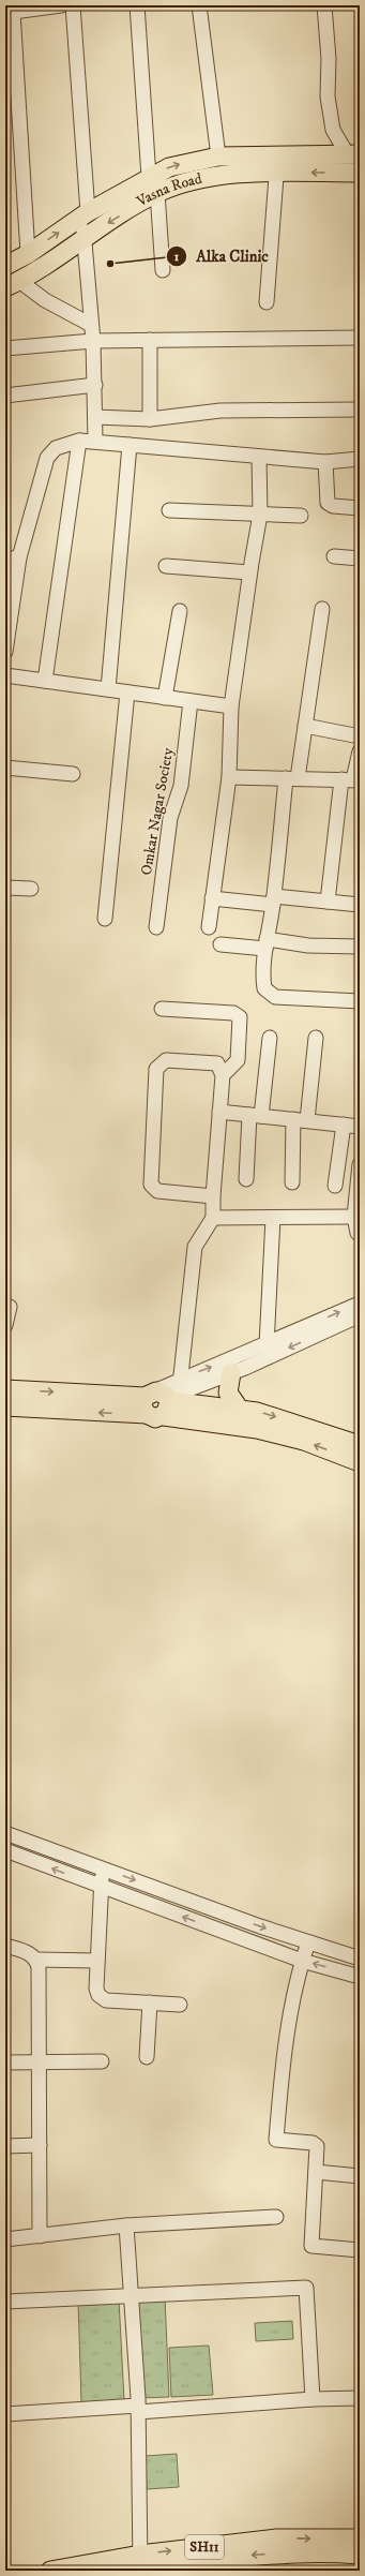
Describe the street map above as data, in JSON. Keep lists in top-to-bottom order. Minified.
{"streets":{"main road":["Vasna Road","SH11"],"street":["Omkar Nagar Society"]},"places":["Alka Clinic"]}
